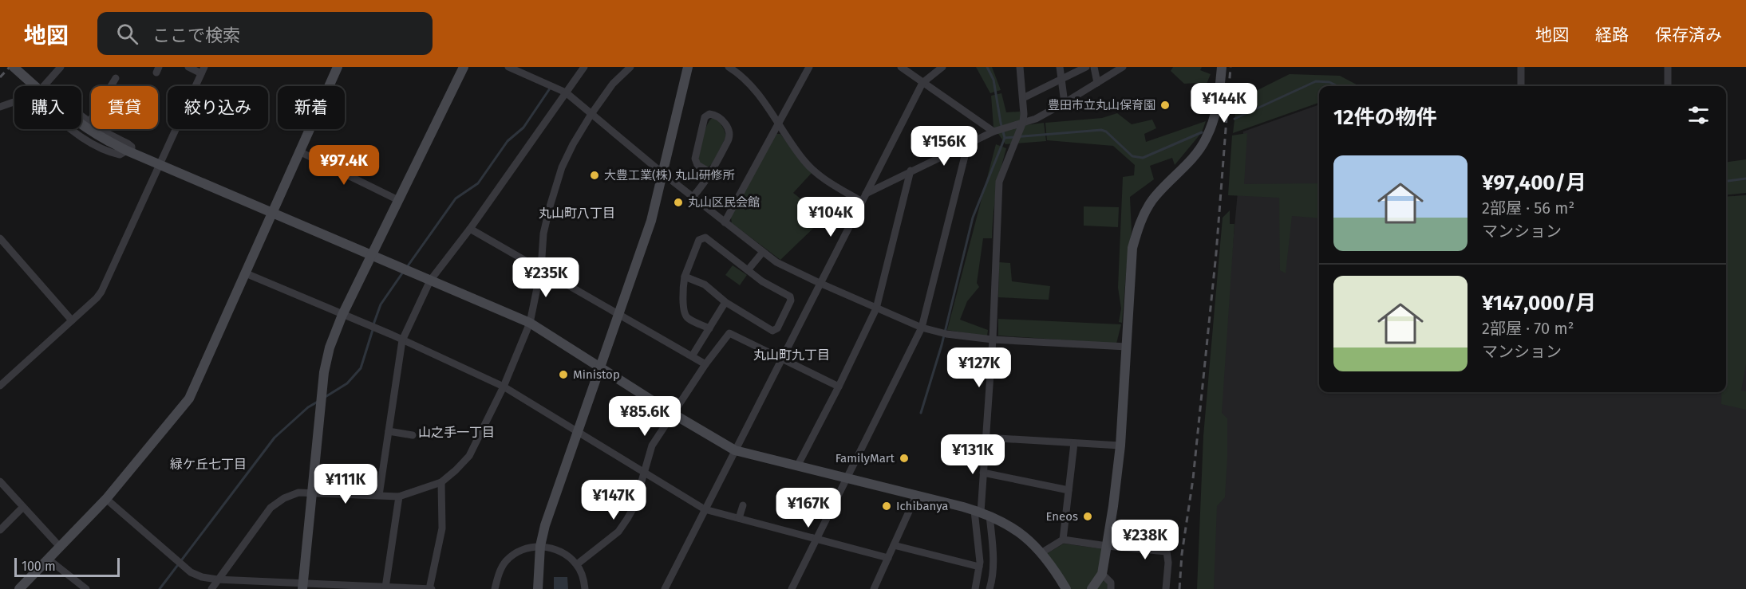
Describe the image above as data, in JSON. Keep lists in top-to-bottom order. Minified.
{"districts":["丸山町八丁目","丸山町九丁目","山之手一丁目","緑ケ丘七丁目"],"places":["豊田市立丸山保育園","大豊工業(株) 丸山研修所","丸山区民会館","Ministop","FamilyMart","Ichibanya","Eneos"],"scale_bar":"100 m","page":{"header":"地図","search":"ここで検索","nav":["地図","経路","保存済み"],"price":["¥144K","¥156K","¥97.4K","¥104K","¥235K","¥127K","¥85.6K","¥131K","¥111K","¥147K","¥167K","¥238K"],"chip":["購入","賃貸","絞り込み","新着"],"heading":"12件の物件","list":[{"name":"¥97,400/月","note":"2部屋 · 56 m² · マンション"},{"name":"¥147,000/月","note":"2部屋 · 70 m² · マンション"}],"scale":"100 m"}}
